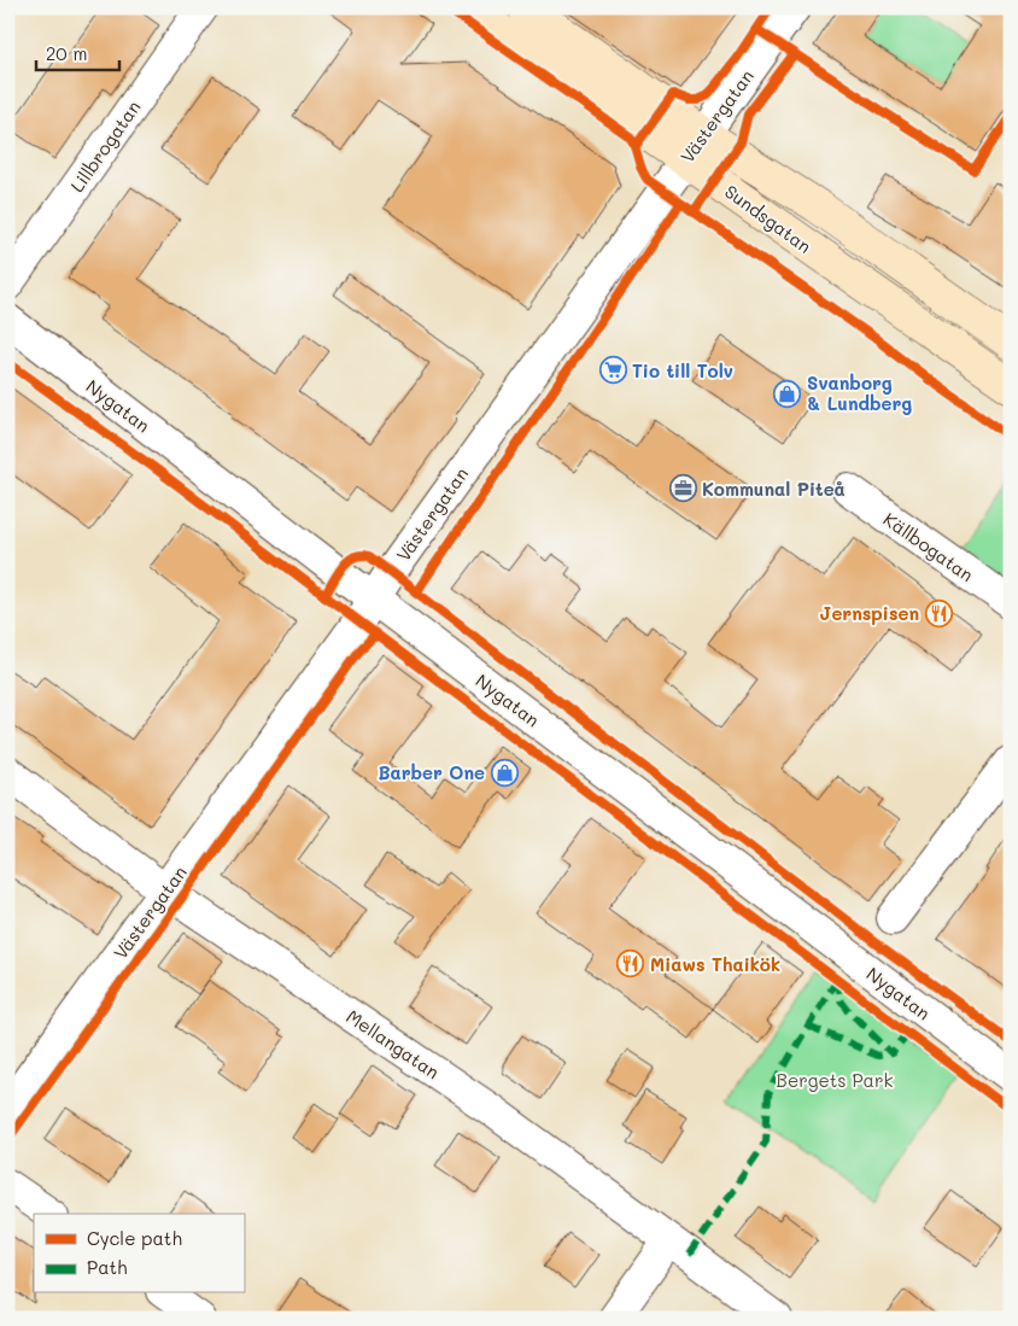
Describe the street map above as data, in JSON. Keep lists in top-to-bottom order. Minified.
{"streets":{"main road":["Sundsgatan"],"street":["Västergatan","Lillbrogatan","Nygatan","Källbogatan","Mellangatan"]},"crossings":[["Västergatan","Sundsgatan"],["Västergatan","Nygatan"],["Västergatan","Mellangatan"]],"parks":["Bergets Park"],"places":{"supermarket":["Tio till Tolv"],"shop":["Svanborg & Lundberg","Barber One"],"office":["Kommunal Piteå"],"restaurant":["Jernspisen","Miaws Thaikök"]},"legend":["Cycle path","Path"],"scale_bar":"20 m"}
